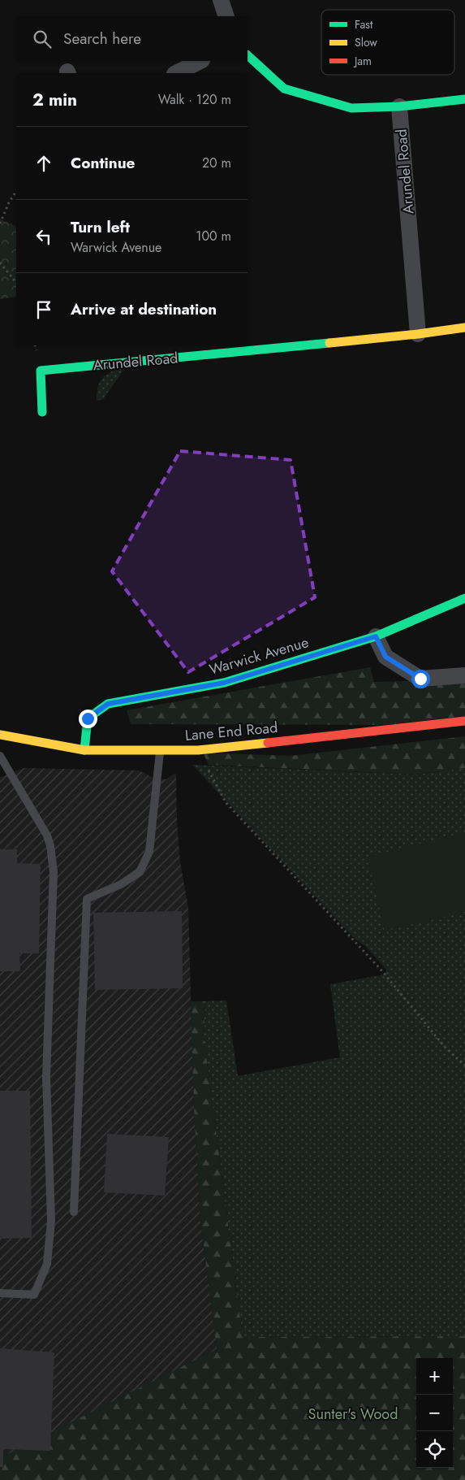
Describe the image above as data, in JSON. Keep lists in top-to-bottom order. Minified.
{"streets":{"street":["Arundel Road","Warwick Avenue","Lane End Road"]},"crossings":[["Warwick Avenue","Lane End Road"]],"parks":["Sunter's Wood"],"legend":["Fast","Slow","Jam"],"page":{"search":"Search here","heading":["2 min","Walk · 120 m"],"list":[["Continue","20 m"],["Turn left","Warwick Avenue","100 m"],"Arrive at destination"],"map_buttons":["+","−"]}}
